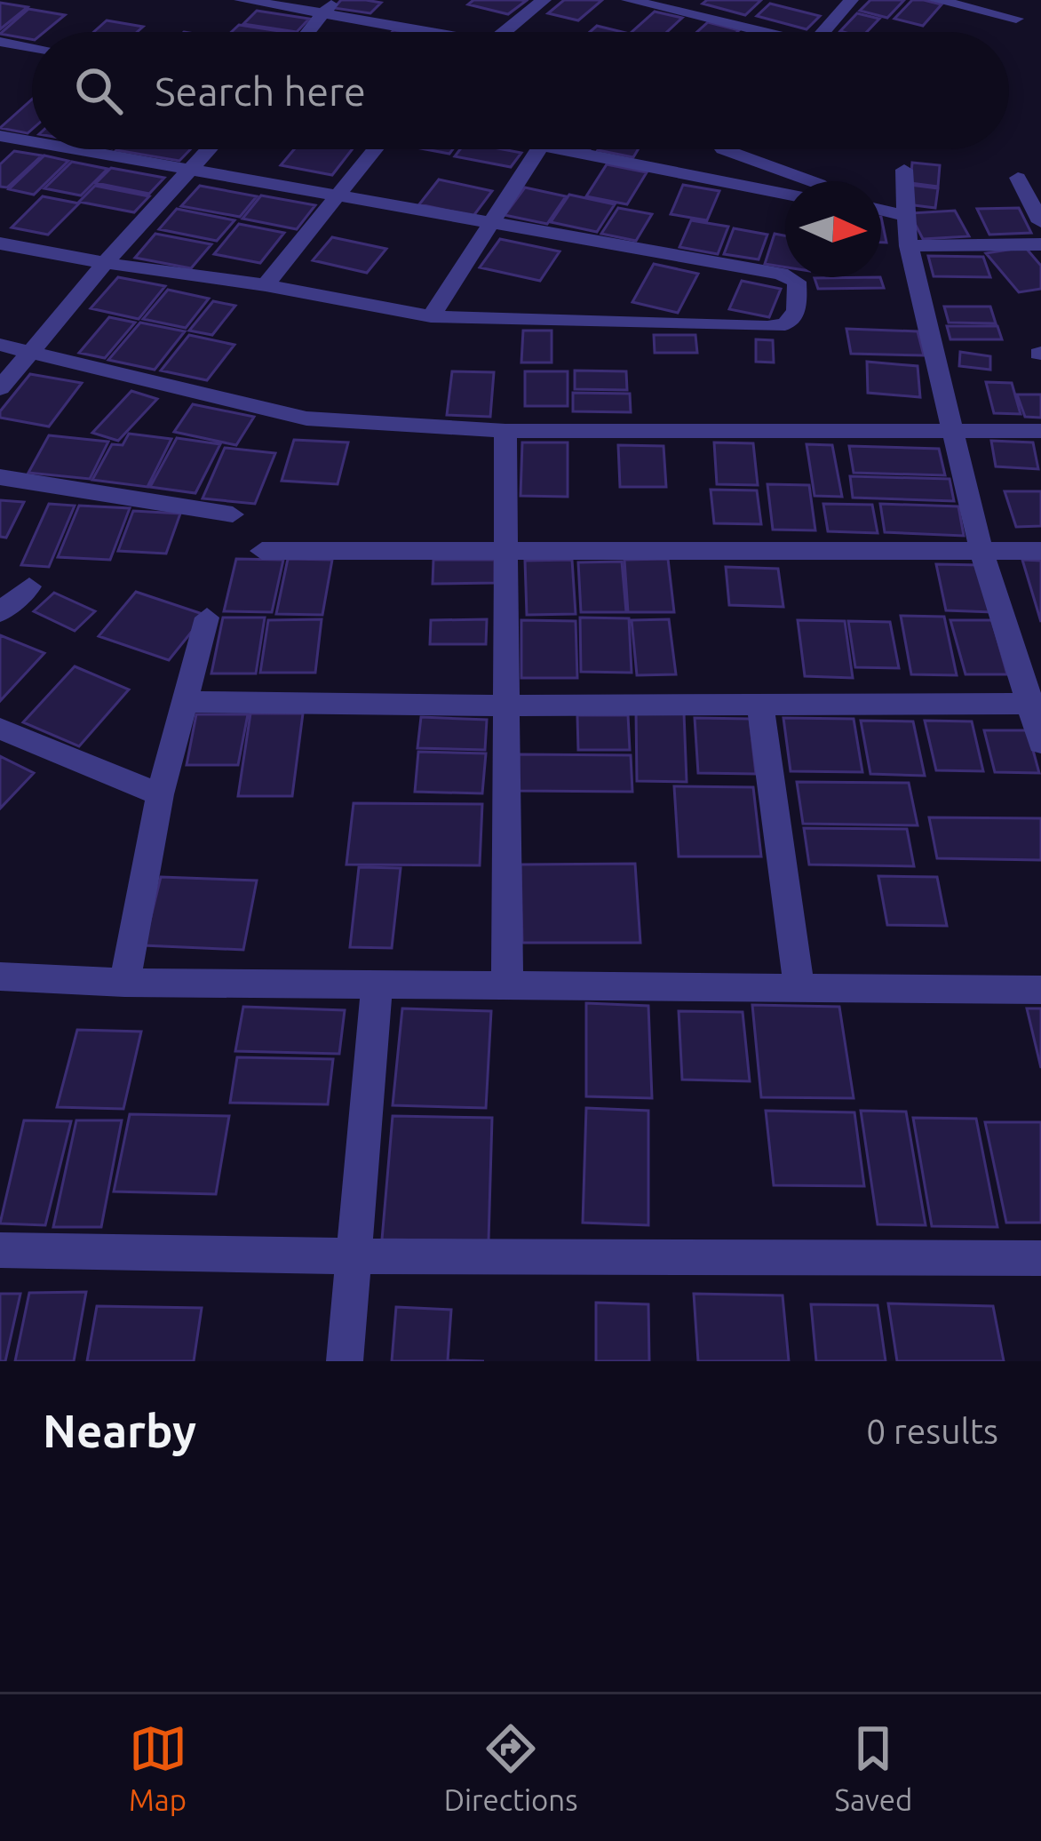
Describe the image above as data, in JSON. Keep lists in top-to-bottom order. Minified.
{"north":"right","page":{"search":"Search here","heading":["Nearby","0 results"],"nav":["Map","Directions","Saved"]}}
